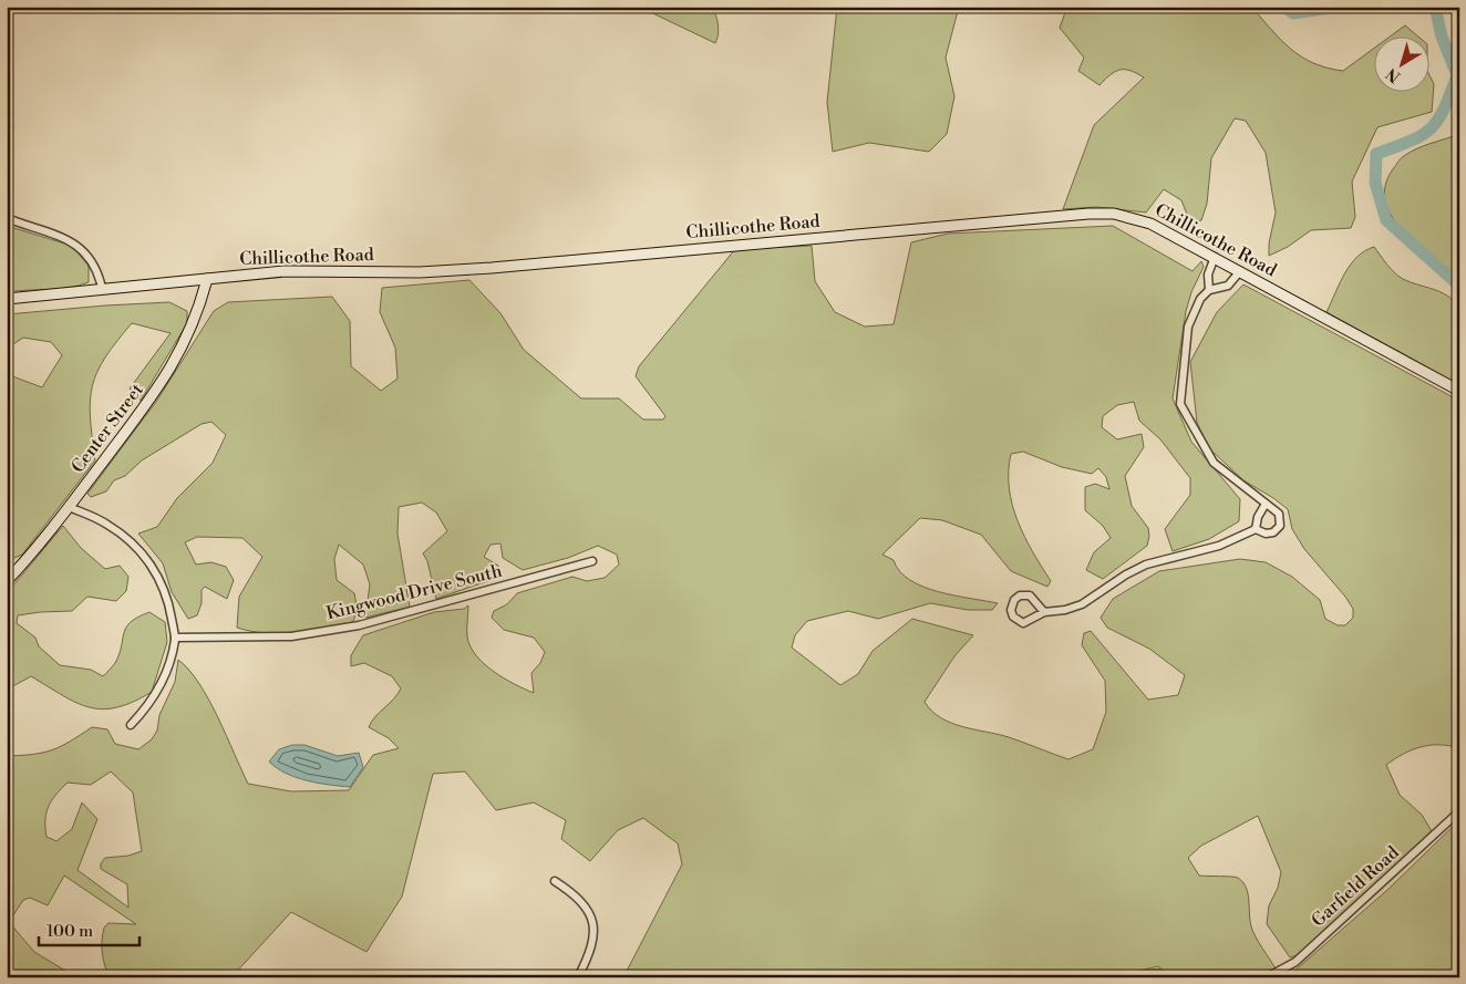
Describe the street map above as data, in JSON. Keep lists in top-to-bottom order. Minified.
{"streets":{"main road":["Chillicothe Road","Center Street"],"street":["Kingwood Drive South","Garfield Road"]},"crossings":[["Chillicothe Road","Center Street"]],"scale_bar":"100 m","north":"bottom left"}
